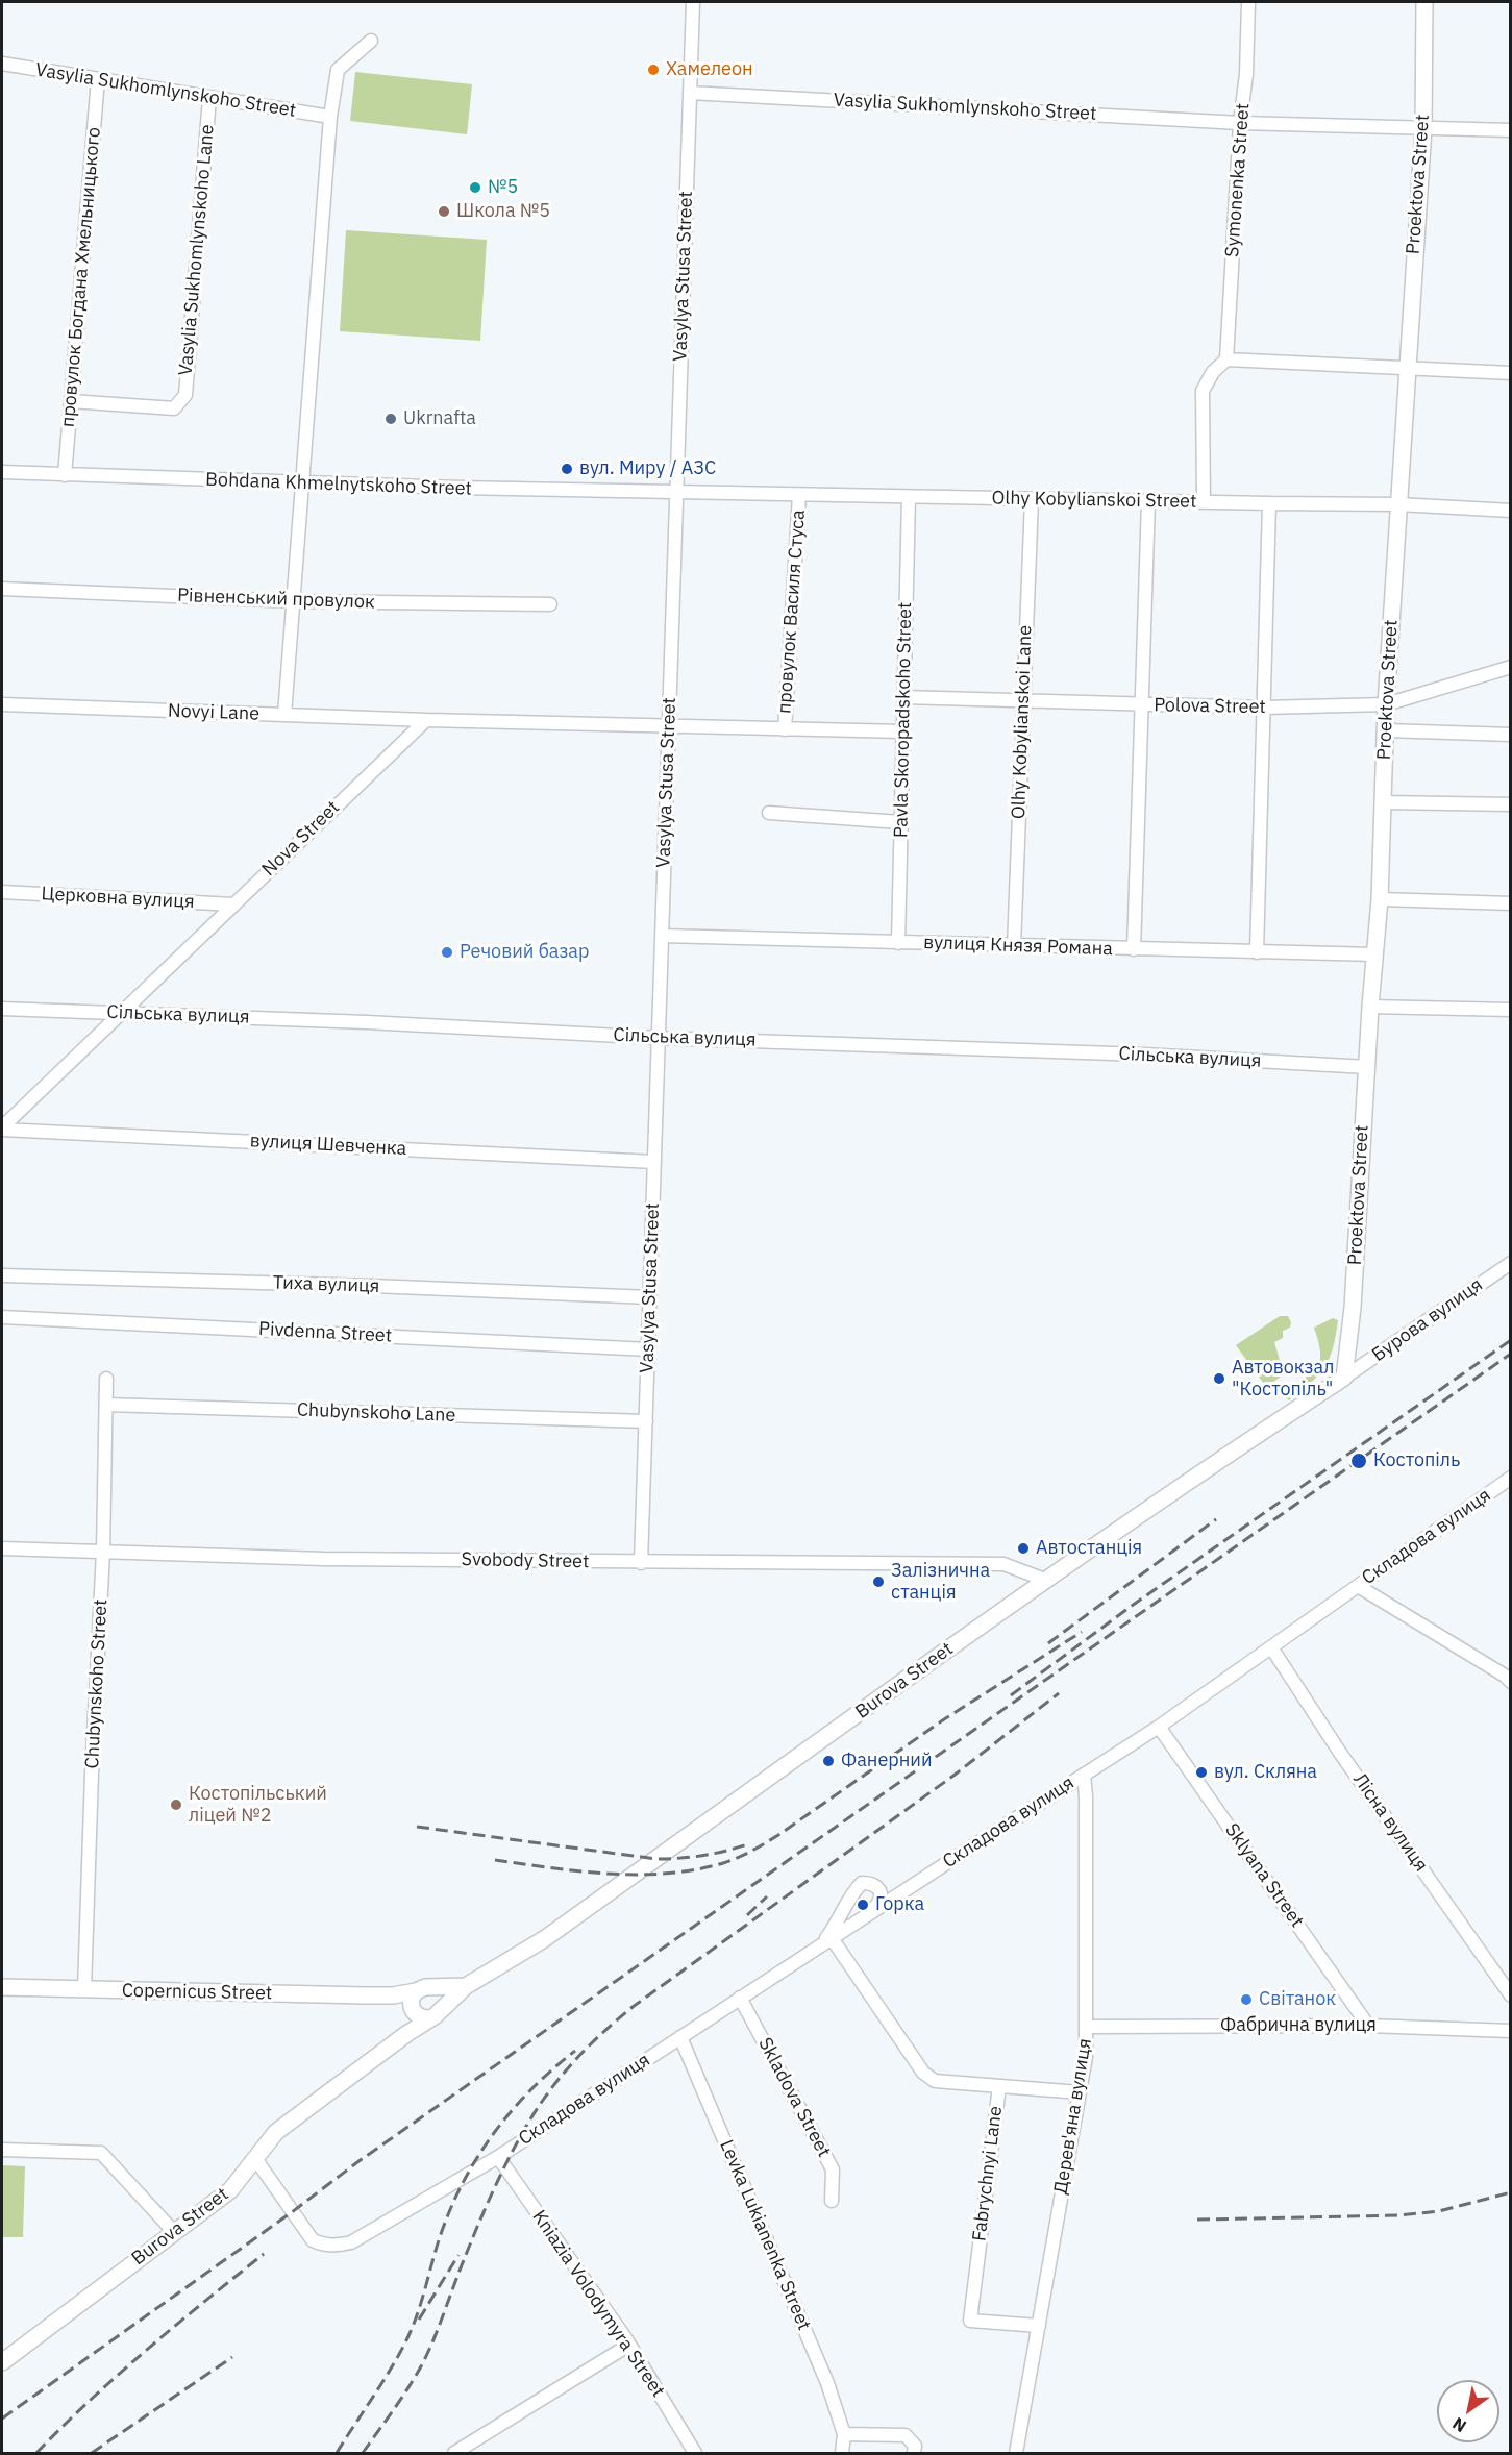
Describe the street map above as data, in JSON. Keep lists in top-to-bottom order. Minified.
{"streets":{"main road":["Proektova Street","Burova Street","Copernicus Street"],"street":["Vasylia Sukhomlynskoho Street","Symonenka Street","Vasylia Sukhomlynskoho Lane","Vasylya Stusa Street","провулок Богдана Хмельницького","Bohdana Khmelnytskoho Street","Olhy Kobylianskoi Street","Рівненський провулок","провулок Василя Стуса","Polova Street","Novyi Lane","Pavla Skoropadskoho Street","Olhy Kobylianskoi Lane","Nova Street","Церковна вулиця","вулиця Князя Романа","Сільська вулиця","вулиця Шевченка","Тиха вулиця","Бурова вулиця","Pivdenna Street","Chubynskoho Lane","Складова вулиця","Svobody Street","Chubynskoho Street","Лісна вулиця","Sklyana Street","Фабрична вулиця","Skladova Street","Дерев'яна вулиця","Fabrychnyi Lane","Levka Lukianenka Street","Kniazia Volodymyra Street"]},"crossings":[["Vasylia Sukhomlynskoho Street","Symonenka Street"],["Vasylia Sukhomlynskoho Street","Proektova Street"],["Vasylia Sukhomlynskoho Street","Vasylia Sukhomlynskoho Lane"],["Vasylia Sukhomlynskoho Street","Vasylya Stusa Street"],["Vasylia Sukhomlynskoho Street","провулок Богдана Хмельницького"],["Proektova Street","Olhy Kobylianskoi Street"],["Proektova Street","Polova Street"],["Proektova Street","вулиця Князя Романа"],["Proektova Street","Сільська вулиця"],["Proektova Street","Бурова вулиця"],["Proektova Street","Burova Street"],["Vasylia Sukhomlynskoho Lane","провулок Богдана Хмельницького"],["Vasylya Stusa Street","Bohdana Khmelnytskoho Street"],["Vasylya Stusa Street","Olhy Kobylianskoi Street"],["Vasylya Stusa Street","вулиця Князя Романа"],["Vasylya Stusa Street","Сільська вулиця"],["Vasylya Stusa Street","вулиця Шевченка"],["Vasylya Stusa Street","Тиха вулиця"],["Vasylya Stusa Street","Pivdenna Street"],["Vasylya Stusa Street","Chubynskoho Lane"],["Vasylya Stusa Street","Svobody Street"],["провулок Богдана Хмельницького","Bohdana Khmelnytskoho Street"],["Bohdana Khmelnytskoho Street","Olhy Kobylianskoi Street"],["Olhy Kobylianskoi Street","провулок Василя Стуса"],["Olhy Kobylianskoi Street","Pavla Skoropadskoho Street"],["Olhy Kobylianskoi Street","Olhy Kobylianskoi Lane"],["Polova Street","Pavla Skoropadskoho Street"],["Polova Street","Olhy Kobylianskoi Lane"],["Novyi Lane","Nova Street"],["Pavla Skoropadskoho Street","вулиця Князя Романа"],["Olhy Kobylianskoi Lane","вулиця Князя Романа"],["Nova Street","Церковна вулиця"],["Nova Street","Сільська вулиця"],["Nova Street","вулиця Шевченка"],["Бурова вулиця","Burova Street"],["Chubynskoho Lane","Chubynskoho Street"],["Складова вулиця","Burova Street"],["Складова вулиця","Лісна вулиця"],["Складова вулиця","Sklyana Street"],["Складова вулиця","Skladova Street"],["Складова вулиця","Дерев'яна вулиця"],["Складова вулиця","Fabrychnyi Lane"],["Складова вулиця","Levka Lukianenka Street"],["Складова вулиця","Kniazia Volodymyra Street"],["Svobody Street","Burova Street"],["Svobody Street","Chubynskoho Street"],["Burova Street","Copernicus Street"],["Chubynskoho Street","Copernicus Street"],["Sklyana Street","Фабрична вулиця"],["Фабрична вулиця","Дерев'яна вулиця"],["Дерев'яна вулиця","Fabrychnyi Lane"]],"places":["Хамелеон","№5","Школа №5","Ukrnafta","вул. Миру / АЗС","Речовий базар","Автовокзал \"Костопіль\"","Костопіль","Автостанція","Залізнична станція","Фанерний","вул. Скляна","Костопільський ліцей №2","Горка","Світанок"],"north":"bottom left"}
